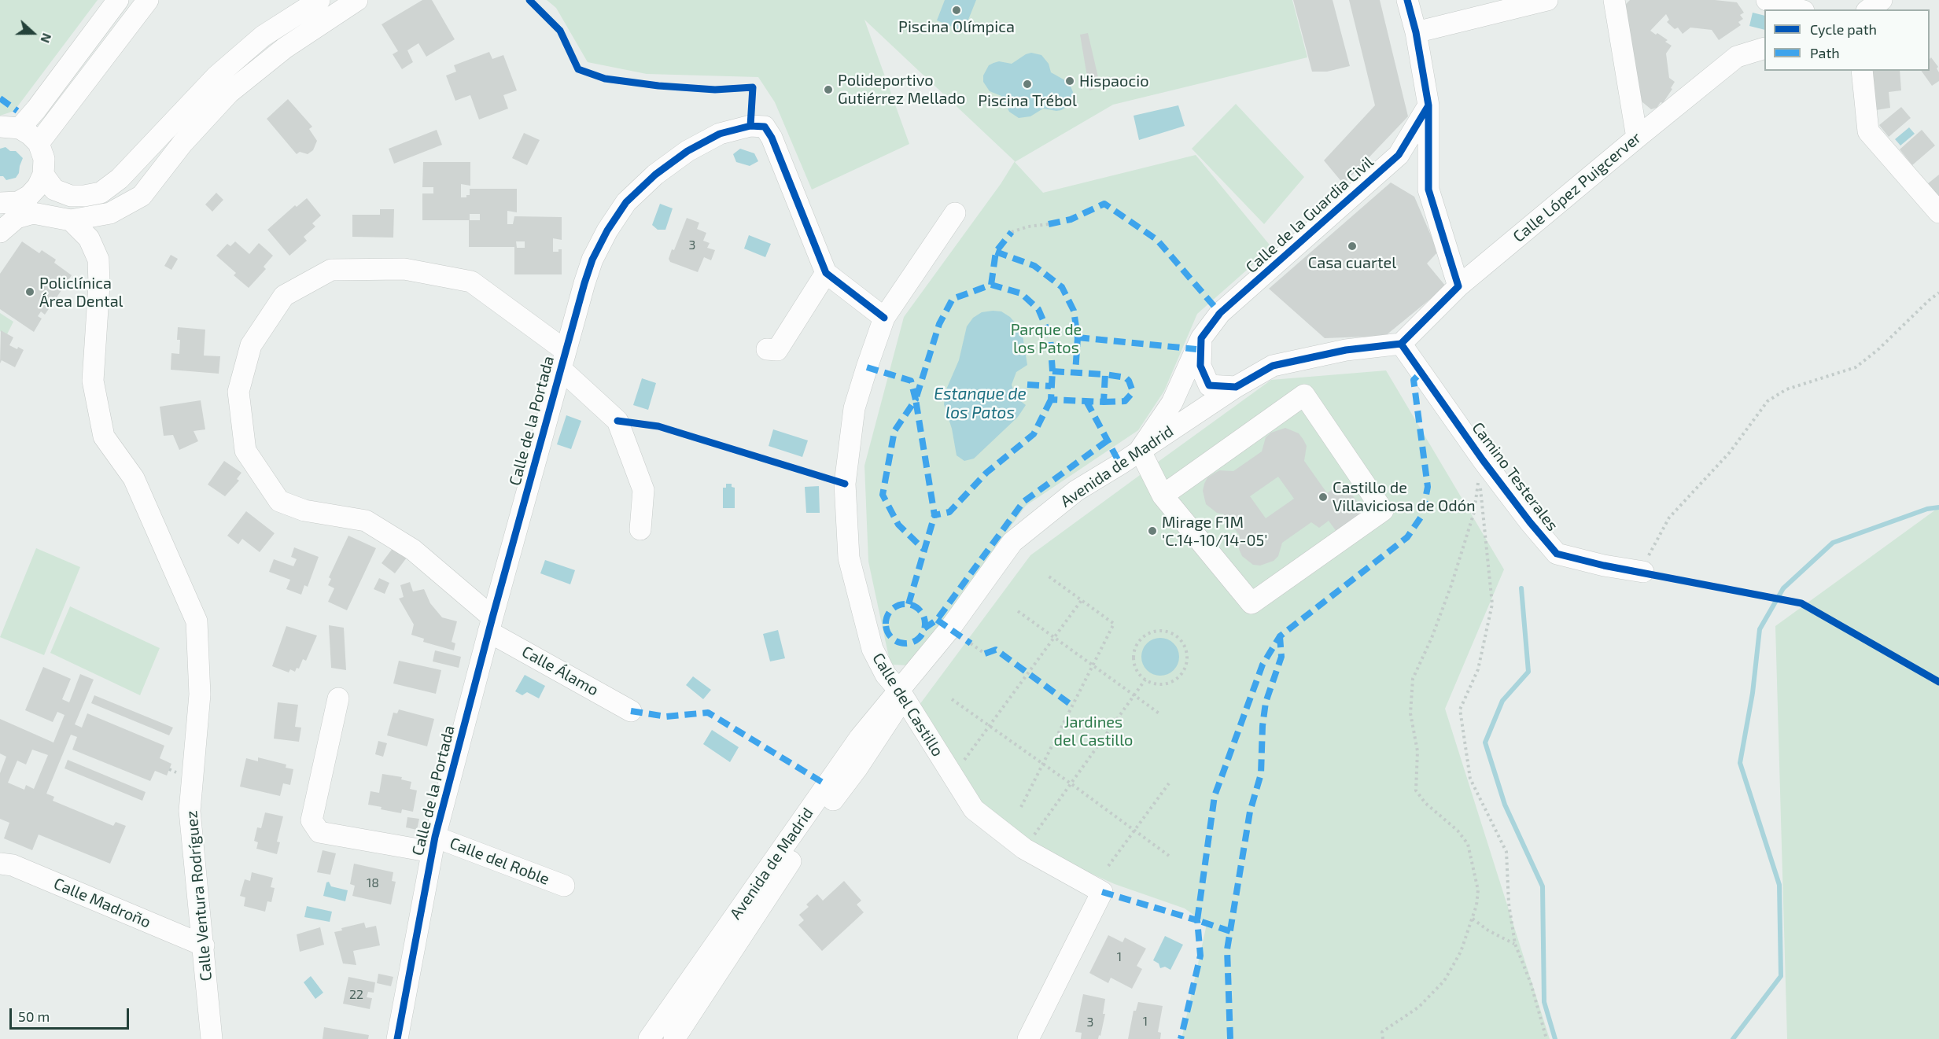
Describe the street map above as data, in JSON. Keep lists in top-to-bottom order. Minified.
{"streets":{"street":["Calle López Puigcerver","Calle de la Guardia Civil","Calle de la Portada","Avenida de Madrid","Camino Testerales","Calle Álamo","Calle del Castillo","Calle del Roble","Calle Ventura Rodríguez","Calle Madroño"]},"crossings":[["Calle López Puigcerver","Avenida de Madrid"],["Calle López Puigcerver","Camino Testerales"],["Calle de la Guardia Civil","Avenida de Madrid"],["Calle de la Portada","Calle Álamo"],["Calle de la Portada","Calle del Roble"],["Avenida de Madrid","Camino Testerales"],["Avenida de Madrid","Calle del Castillo"],["Calle Ventura Rodríguez","Calle Madroño"]],"water":["Estanque de los Patos"],"parks":["Parque de los Patos","Jardines del Castillo"],"places":["Piscina Olímpica","Hispaocio","Piscina Trébol","Polideportivo Gutiérrez Mellado","Casa cuartel","Policlínica Área Dental","Castillo de Villaviciosa de Odón","Mirage F1M 'C.14-10/14-05'"],"house_numbers":["3","18","1","22","1","3"],"legend":["Cycle path","Path"],"scale_bar":"50 m","north":"right"}
